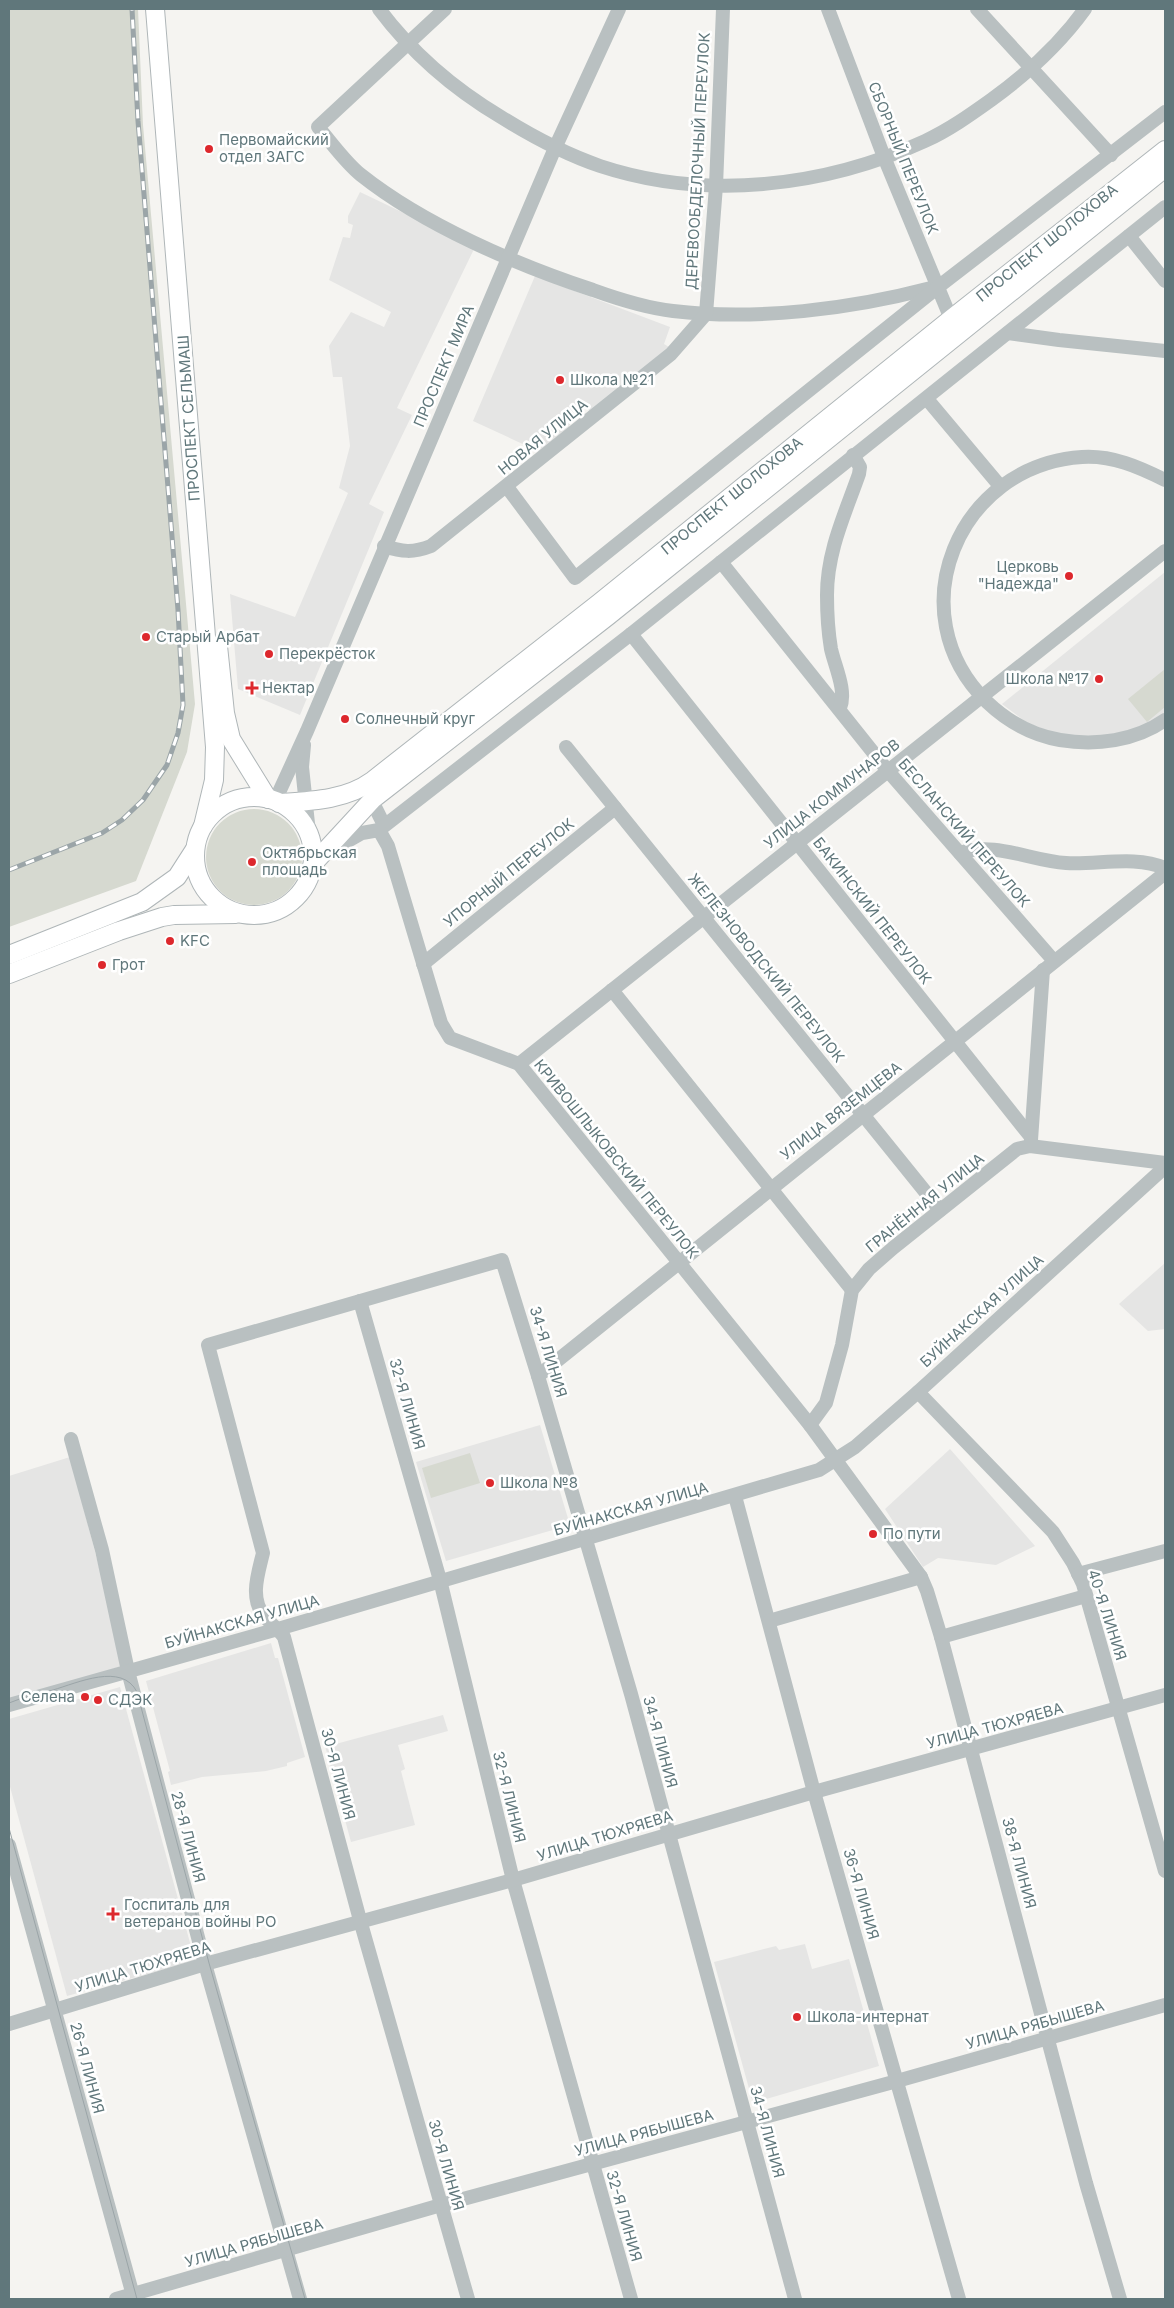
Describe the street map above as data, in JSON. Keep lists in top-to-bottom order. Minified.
{"streets":{"main road":["ПРОСПЕКТ ШОЛОХОВА","ПРОСПЕКТ СЕЛЬМАШ"],"street":["СБОРНЫЙ ПЕРЕУЛОК","ДЕРЕВООБДЕЛОЧНЫЙ ПЕРЕУЛОК","ПРОСПЕКТ МИРА","НОВАЯ УЛИЦА","УЛИЦА КОММУНАРОВ","БЕСЛАНСКИЙ ПЕРЕУЛОК","УПОРНЫЙ ПЕРЕУЛОК","БАКИНСКИЙ ПЕРЕУЛОК","ЖЕЛЕЗНОВОДСКИЙ ПЕРЕУЛОК","УЛИЦА ВЯЗЕМЦЕВА","КРИВОШЛЫКОВСКИЙ ПЕРЕУЛОК","ГРАНЁННАЯ УЛИЦА","БУЙНАКСКАЯ УЛИЦА","34-Я ЛИНИЯ","32-Я ЛИНИЯ","40-Я ЛИНИЯ","УЛИЦА ТЮХРЯЕВА","30-Я ЛИНИЯ","28-Я ЛИНИЯ","38-Я ЛИНИЯ","36-Я ЛИНИЯ","УЛИЦА РЯБЫШЕВА","26-Я ЛИНИЯ"]},"crossings":[["СБОРНЫЙ ПЕРЕУЛОК","ПРОСПЕКТ ШОЛОХОВА"],["ДЕРЕВООБДЕЛОЧНЫЙ ПЕРЕУЛОК","НОВАЯ УЛИЦА"],["ПРОСПЕКТ ШОЛОХОВА","ПРОСПЕКТ МИРА"],["ПРОСПЕКТ ШОЛОХОВА","ПРОСПЕКТ СЕЛЬМАШ"],["ПРОСПЕКТ ШОЛОХОВА","КРИВОШЛЫКОВСКИЙ ПЕРЕУЛОК"],["ПРОСПЕКТ МИРА","ПРОСПЕКТ СЕЛЬМАШ"],["ПРОСПЕКТ МИРА","НОВАЯ УЛИЦА"],["УЛИЦА КОММУНАРОВ","БЕСЛАНСКИЙ ПЕРЕУЛОК"],["УЛИЦА КОММУНАРОВ","БАКИНСКИЙ ПЕРЕУЛОК"],["УЛИЦА КОММУНАРОВ","ЖЕЛЕЗНОВОДСКИЙ ПЕРЕУЛОК"],["УЛИЦА КОММУНАРОВ","КРИВОШЛЫКОВСКИЙ ПЕРЕУЛОК"],["БЕСЛАНСКИЙ ПЕРЕУЛОК","УЛИЦА ВЯЗЕМЦЕВА"],["УПОРНЫЙ ПЕРЕУЛОК","ЖЕЛЕЗНОВОДСКИЙ ПЕРЕУЛОК"],["УПОРНЫЙ ПЕРЕУЛОК","КРИВОШЛЫКОВСКИЙ ПЕРЕУЛОК"],["БАКИНСКИЙ ПЕРЕУЛОК","УЛИЦА ВЯЗЕМЦЕВА"],["БАКИНСКИЙ ПЕРЕУЛОК","ГРАНЁННАЯ УЛИЦА"],["ЖЕЛЕЗНОВОДСКИЙ ПЕРЕУЛОК","УЛИЦА ВЯЗЕМЦЕВА"],["ЖЕЛЕЗНОВОДСКИЙ ПЕРЕУЛОК","ГРАНЁННАЯ УЛИЦА"],["УЛИЦА ВЯЗЕМЦЕВА","КРИВОШЛЫКОВСКИЙ ПЕРЕУЛОК"],["УЛИЦА ВЯЗЕМЦЕВА","34-Я ЛИНИЯ"],["КРИВОШЛЫКОВСКИЙ ПЕРЕУЛОК","ГРАНЁННАЯ УЛИЦА"],["КРИВОШЛЫКОВСКИЙ ПЕРЕУЛОК","БУЙНАКСКАЯ УЛИЦА"],["КРИВОШЛЫКОВСКИЙ ПЕРЕУЛОК","38-Я ЛИНИЯ"],["БУЙНАКСКАЯ УЛИЦА","34-Я ЛИНИЯ"],["БУЙНАКСКАЯ УЛИЦА","32-Я ЛИНИЯ"],["БУЙНАКСКАЯ УЛИЦА","40-Я ЛИНИЯ"],["БУЙНАКСКАЯ УЛИЦА","30-Я ЛИНИЯ"],["БУЙНАКСКАЯ УЛИЦА","28-Я ЛИНИЯ"],["БУЙНАКСКАЯ УЛИЦА","38-Я ЛИНИЯ"],["БУЙНАКСКАЯ УЛИЦА","36-Я ЛИНИЯ"],["34-Я ЛИНИЯ","32-Я ЛИНИЯ"],["34-Я ЛИНИЯ","УЛИЦА ТЮХРЯЕВА"],["34-Я ЛИНИЯ","30-Я ЛИНИЯ"],["34-Я ЛИНИЯ","УЛИЦА РЯБЫШЕВА"],["32-Я ЛИНИЯ","УЛИЦА ТЮХРЯЕВА"],["32-Я ЛИНИЯ","30-Я ЛИНИЯ"],["32-Я ЛИНИЯ","УЛИЦА РЯБЫШЕВА"],["40-Я ЛИНИЯ","УЛИЦА ТЮХРЯЕВА"],["УЛИЦА ТЮХРЯЕВА","30-Я ЛИНИЯ"],["УЛИЦА ТЮХРЯЕВА","28-Я ЛИНИЯ"],["УЛИЦА ТЮХРЯЕВА","38-Я ЛИНИЯ"],["УЛИЦА ТЮХРЯЕВА","36-Я ЛИНИЯ"],["УЛИЦА ТЮХРЯЕВА","26-Я ЛИНИЯ"],["30-Я ЛИНИЯ","УЛИЦА РЯБЫШЕВА"],["28-Я ЛИНИЯ","УЛИЦА РЯБЫШЕВА"],["38-Я ЛИНИЯ","УЛИЦА РЯБЫШЕВА"],["36-Я ЛИНИЯ","УЛИЦА РЯБЫШЕВА"],["УЛИЦА РЯБЫШЕВА","26-Я ЛИНИЯ"]],"places":{"other":["Первомайский отдел ЗАГС","Школа №21","Церковь \"Надежда\"","Старый Арбат","Перекрёсток","Школа №17","Солнечный круг","Октябрьская площадь","KFC","Грот","Школа №8","По пути","Селена","СДЭК","Школа-интернат"],"health":["Нектар","Госпиталь для ветеранов войны РО"]}}
